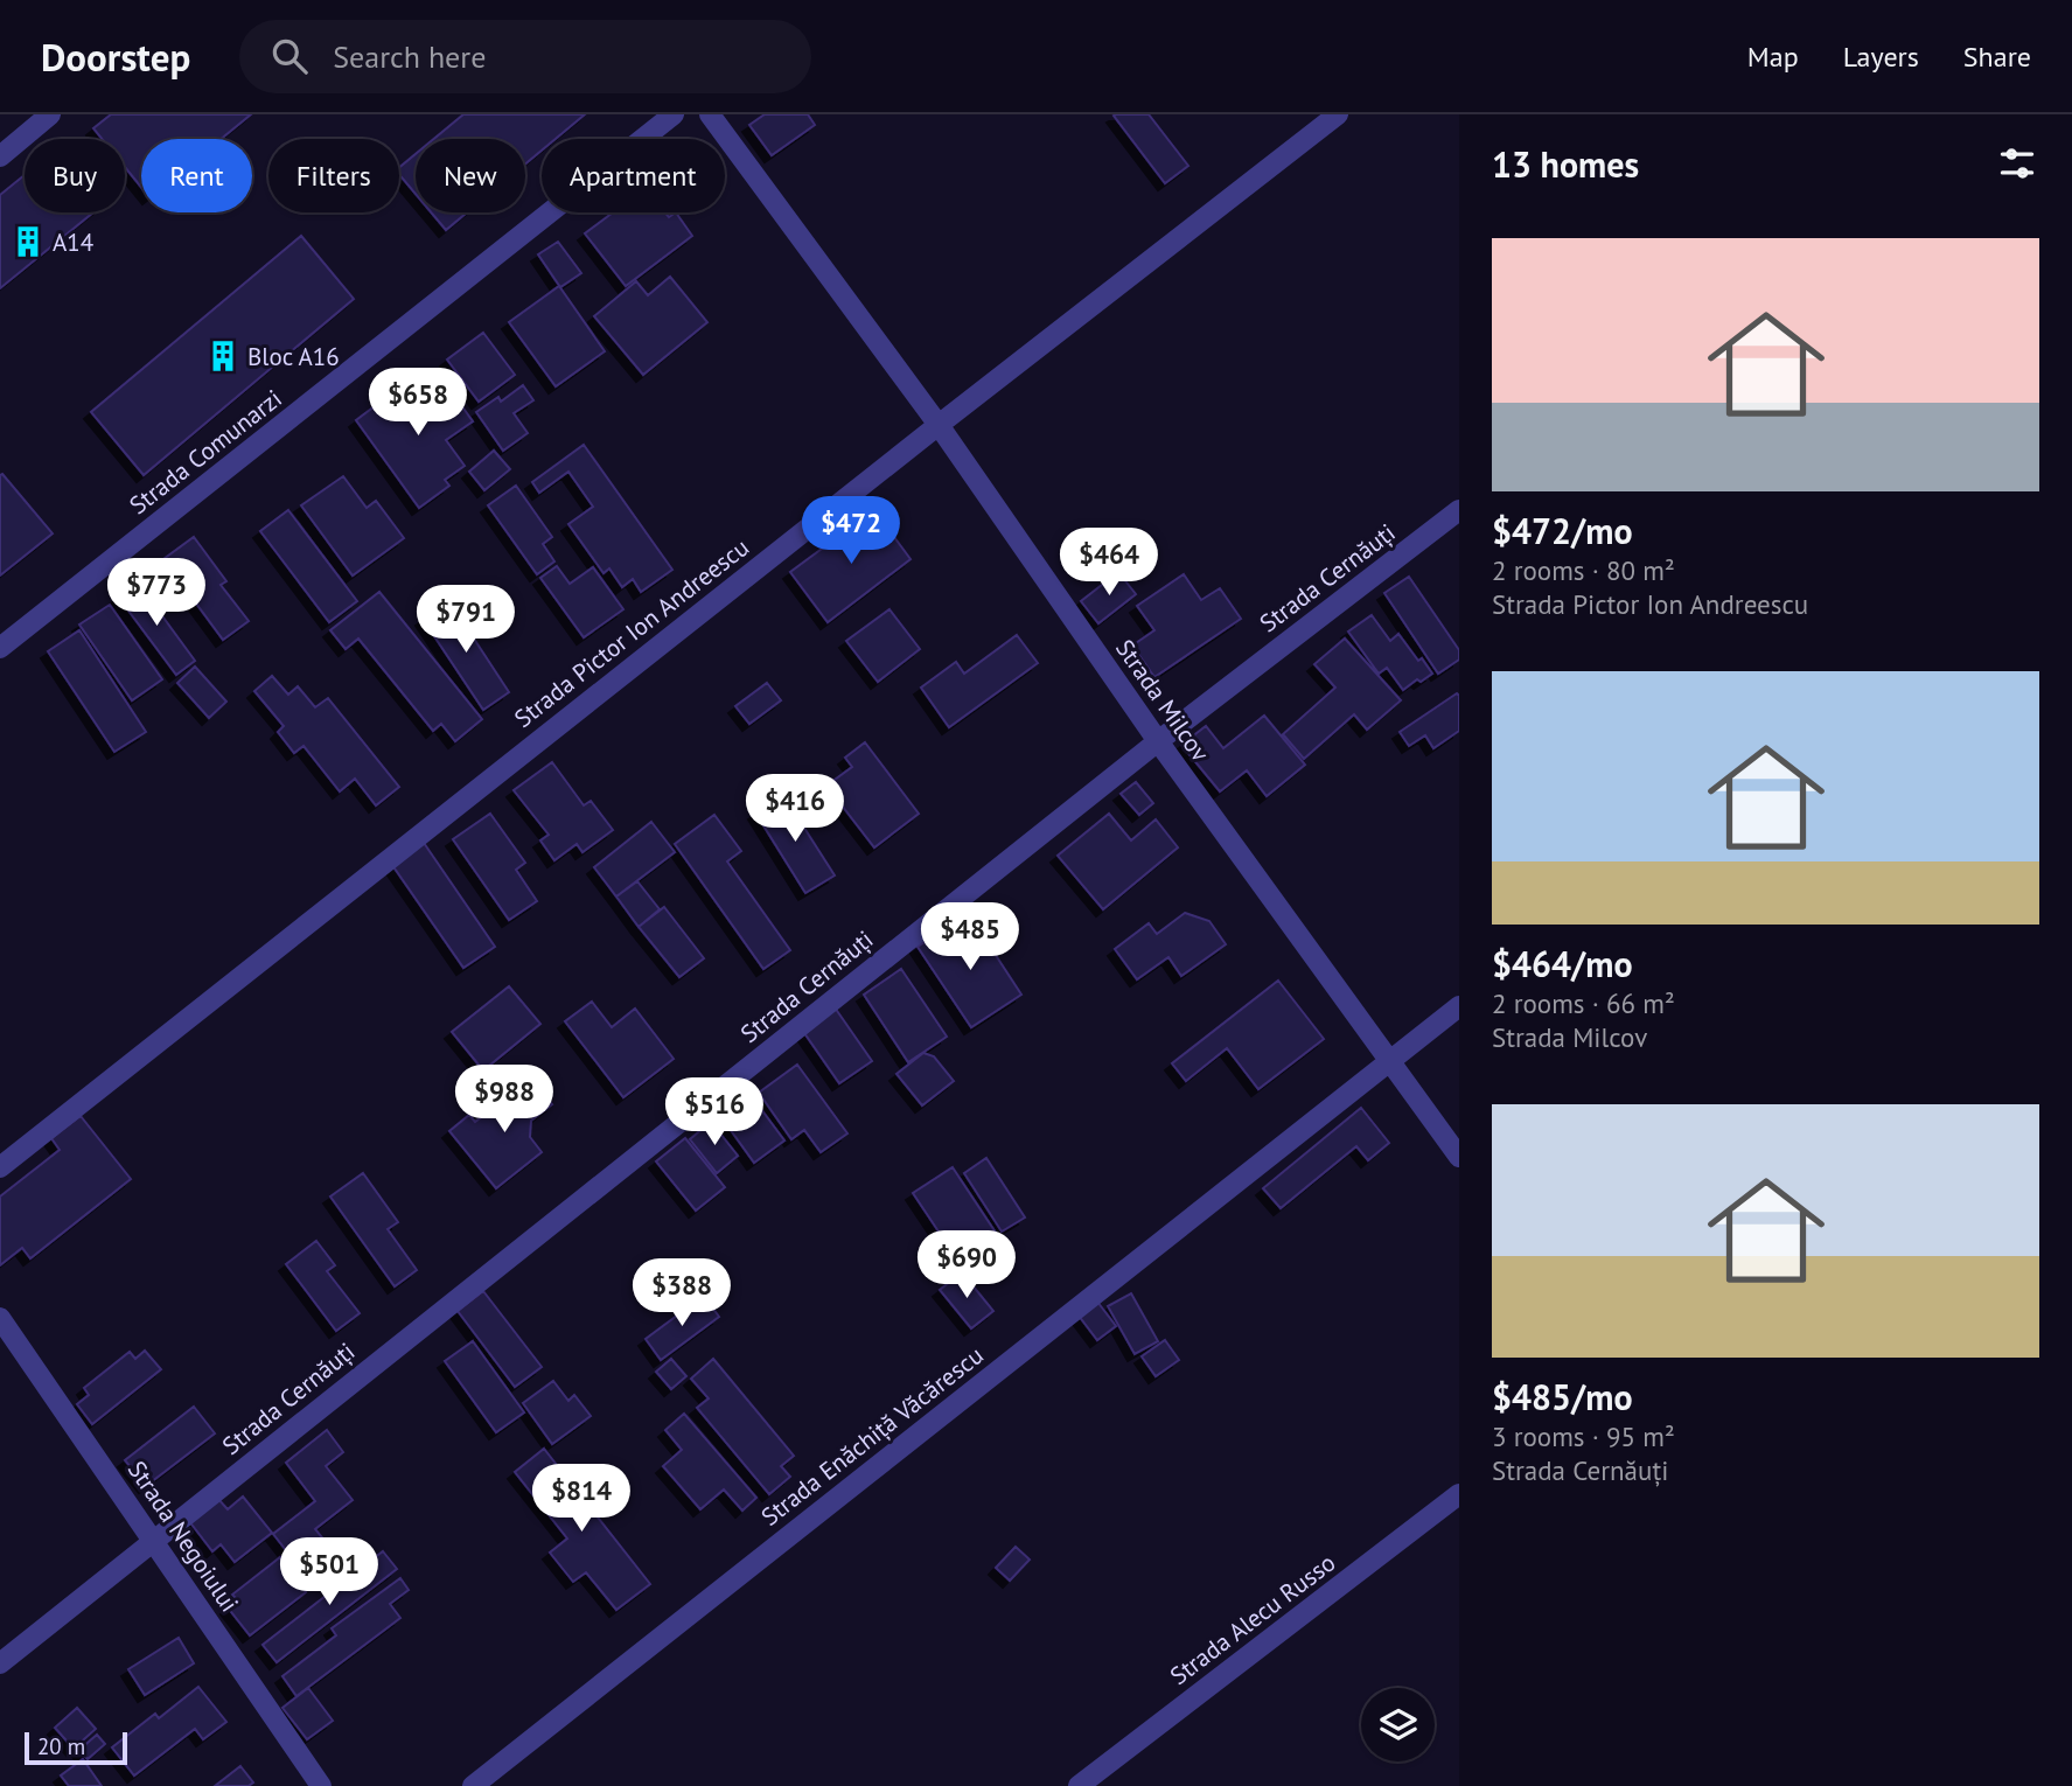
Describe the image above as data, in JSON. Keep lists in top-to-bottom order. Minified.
{"streets":{"street":["Strada Comunarzi","Strada Cernăuți","Strada Pictor Ion Andreescu","Strada Milcov","Strada Enăchiță Văcărescu","Strada Negoiului","Strada Alecu Russo"]},"crossings":[["Strada Cernăuți","Strada Milcov"],["Strada Cernăuți","Strada Negoiului"],["Strada Pictor Ion Andreescu","Strada Milcov"],["Strada Milcov","Strada Enăchiță Văcărescu"]],"places":{"building":["A14","Bloc A16"]},"scale_bar":"20 m","page":{"header":"Doorstep","search":"Search here","nav":["Map","Layers","Share"],"heading":"13 homes","chip":["Buy","Rent","Filters","New","Apartment"],"list":[{"name":"$472/mo","note":"2 rooms · 80 m² · Strada Pictor Ion Andreescu"},{"name":"$464/mo","note":"2 rooms · 66 m² · Strada Milcov"},{"name":"$485/mo","note":"3 rooms · 95 m² · Strada Cernăuți"}],"price":["$658","$472","$464","$773","$791","$416","$485","$988","$516","$690","$388","$814","$501"],"scale":"20 m"}}
